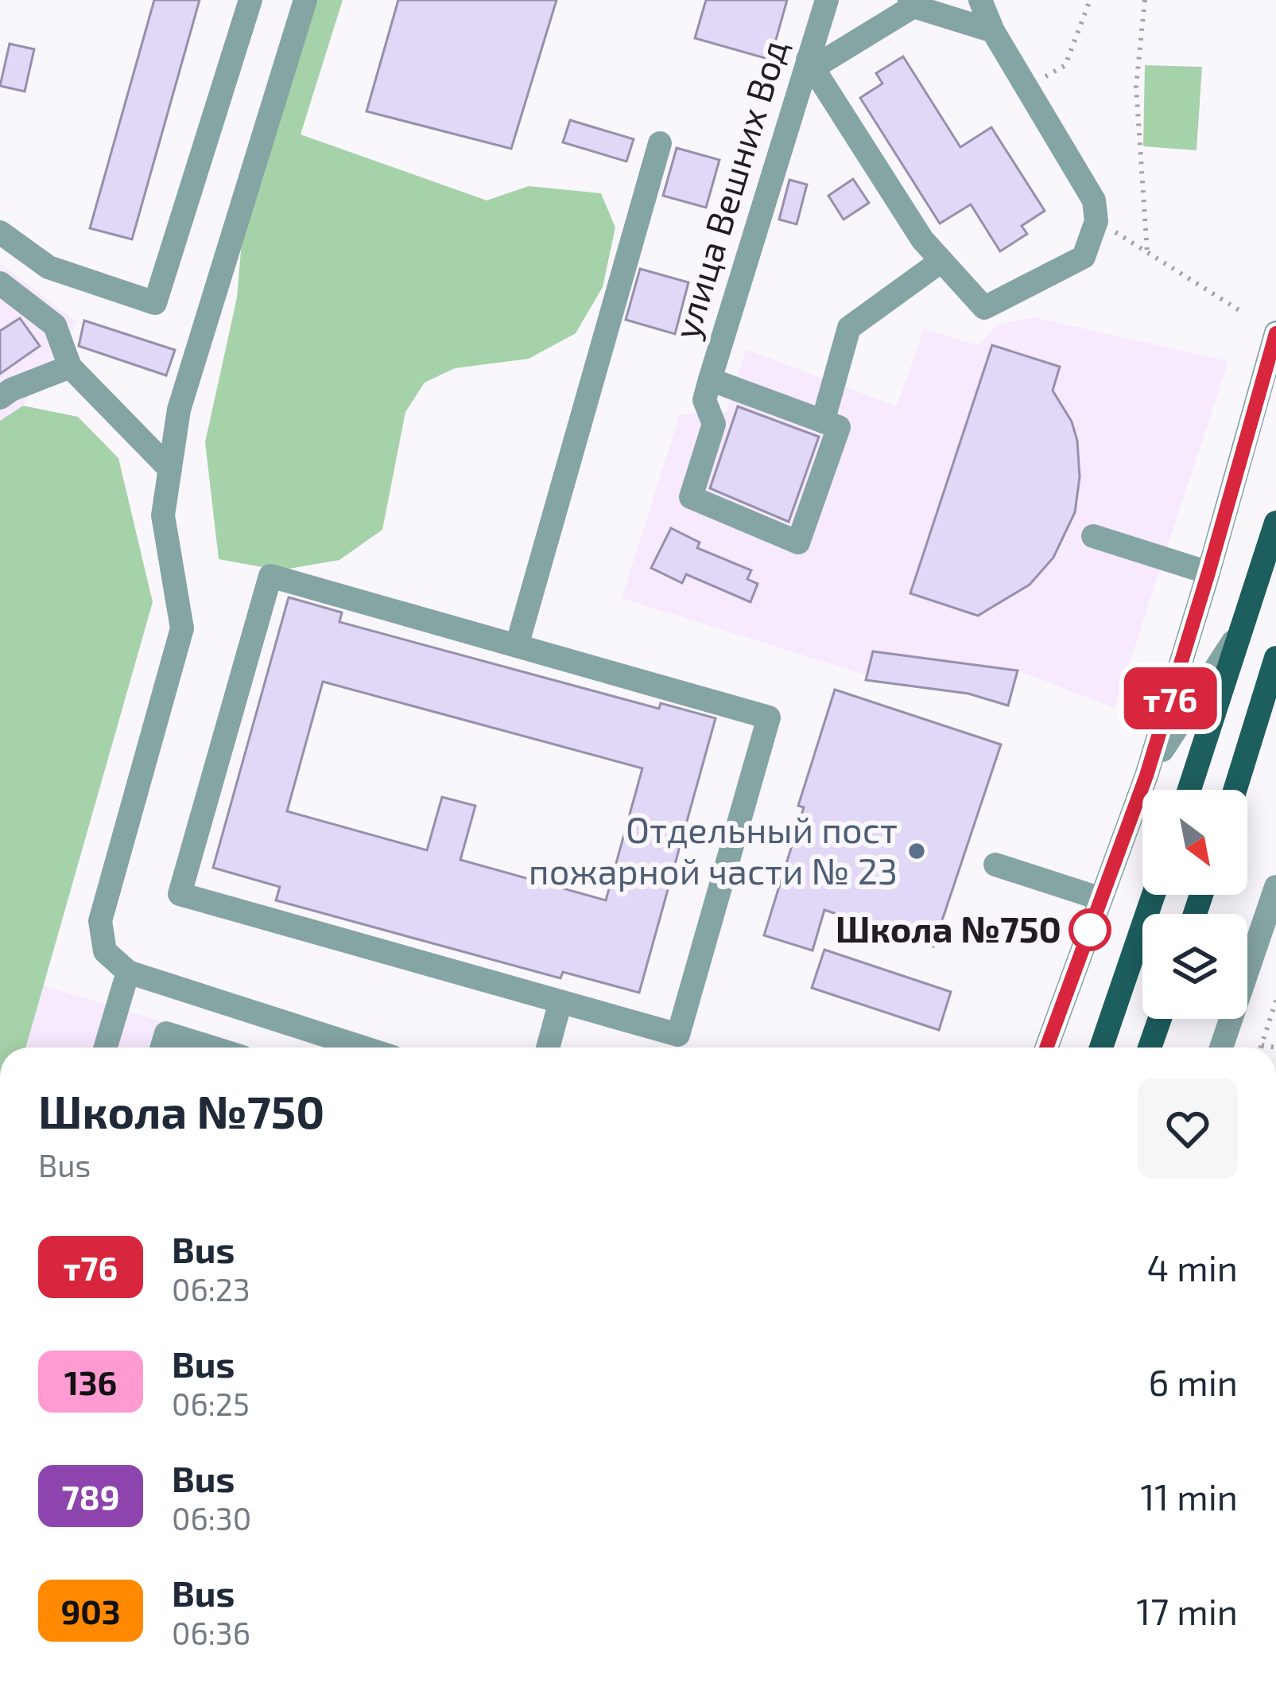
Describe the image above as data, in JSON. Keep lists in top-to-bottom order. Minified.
{"streets":{"street":["улица Вешних Вод"]},"places":["Отдельный пост пожарной части № 23","Школа №750"],"lines":["bus line т76"],"north":"bottom right","page":{"on_map":"т76","heading":["Школа №750","Bus"],"list":[{"mark":"т76","name":"Bus","note":"06:23","value":"4 min"},{"mark":"136","name":"Bus","note":"06:25","value":"6 min"},{"mark":"789","name":"Bus","note":"06:30","value":"11 min"},{"mark":"903","name":"Bus","note":"06:36","value":"17 min"}]}}
